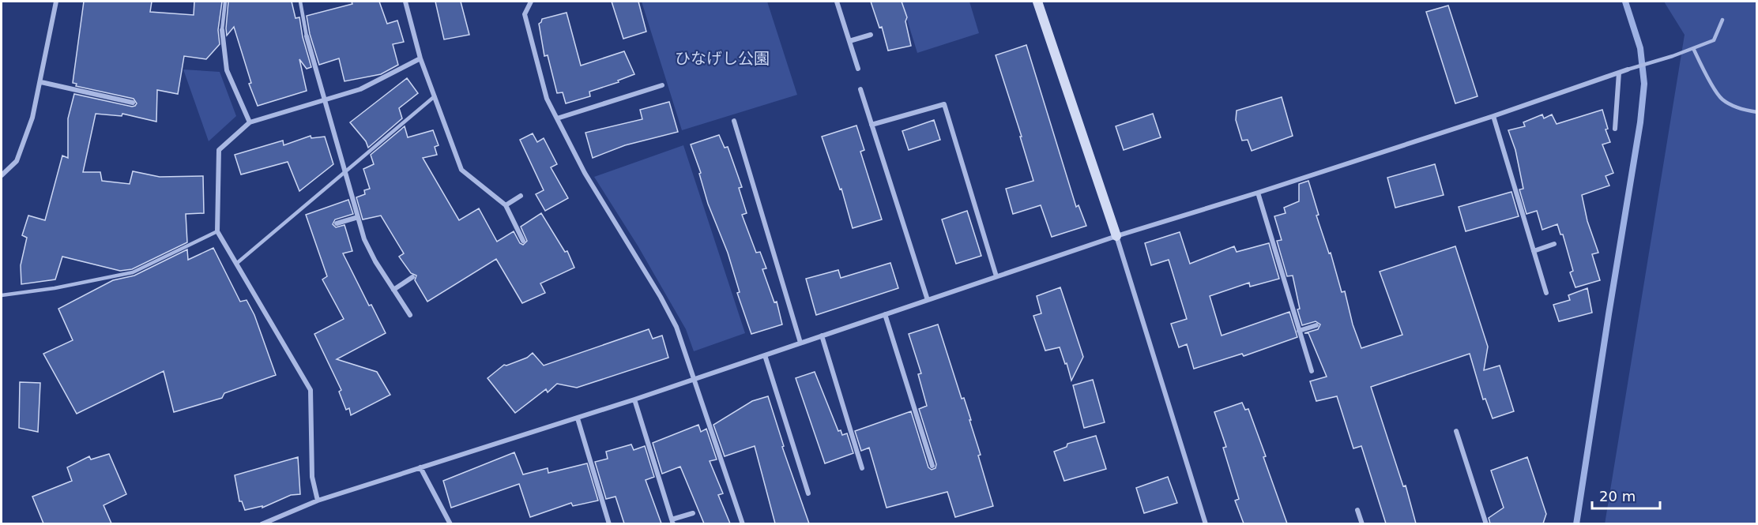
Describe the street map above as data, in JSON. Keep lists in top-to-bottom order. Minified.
{"parks":["ひなげし公園"],"scale_bar":"20 m"}
